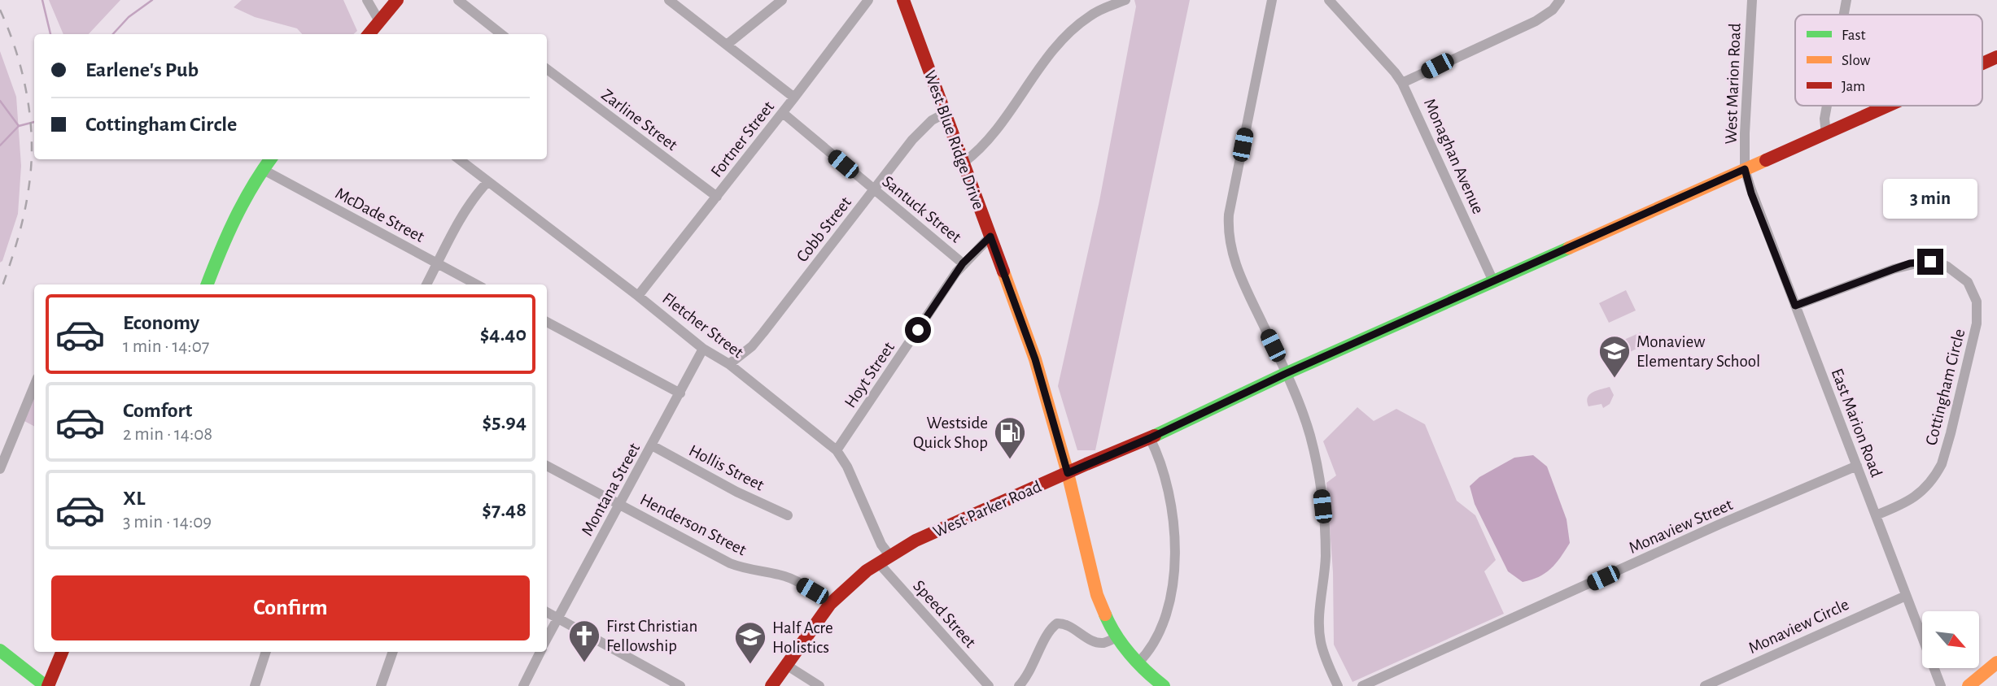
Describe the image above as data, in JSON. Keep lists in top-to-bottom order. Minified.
{"streets":{"street":["West Marion Road","Zarline Street","Fortner Street","West Blue Ridge Drive","Monaghan Avenue","Santuck Street","McDade Street","Cobb Street","Fletcher Street","Hoyt Street","Cottingham Circle","East Marion Road","Hollis Street","Montana Street","West Parker Road","Henderson Street","Monaview Street","Speed Street","Monaview Circle"]},"crossings":[["West Marion Road","East Marion Road"],["West Marion Road","West Parker Road"],["Zarline Street","Fortner Street"],["Fortner Street","Santuck Street"],["Fortner Street","Fletcher Street"],["West Blue Ridge Drive","Cobb Street"],["West Blue Ridge Drive","Hoyt Street"],["West Blue Ridge Drive","West Parker Road"],["Monaghan Avenue","West Parker Road"],["Santuck Street","Cobb Street"],["Santuck Street","Hoyt Street"],["Cobb Street","Fletcher Street"],["Fletcher Street","Hoyt Street"],["Fletcher Street","Montana Street"],["Fletcher Street","West Parker Road"],["Cottingham Circle","East Marion Road"],["East Marion Road","West Parker Road"],["East Marion Road","Monaview Street"],["East Marion Road","Monaview Circle"],["Hollis Street","Montana Street"],["Montana Street","Henderson Street"],["West Parker Road","Henderson Street"],["West Parker Road","Speed Street"]],"places":{"school or university":["Monaview Elementary School","Half Acre Holistics"],"fuel station":["Westside Quick Shop"],"church":["First Christian Fellowship"]},"legend":["Fast","Slow","Jam"],"north":"bottom right","page":{"banner":["Earlene's Pub","Cottingham Circle"],"bubble":"3 min","list":[{"name":"Economy","note":"1 min · 14:07","value":"$4.40"},{"name":"Comfort","note":"2 min · 14:08","value":"$5.94"},{"name":"XL","note":"3 min · 14:09","value":"$7.48"}],"buttons":"Confirm"}}
